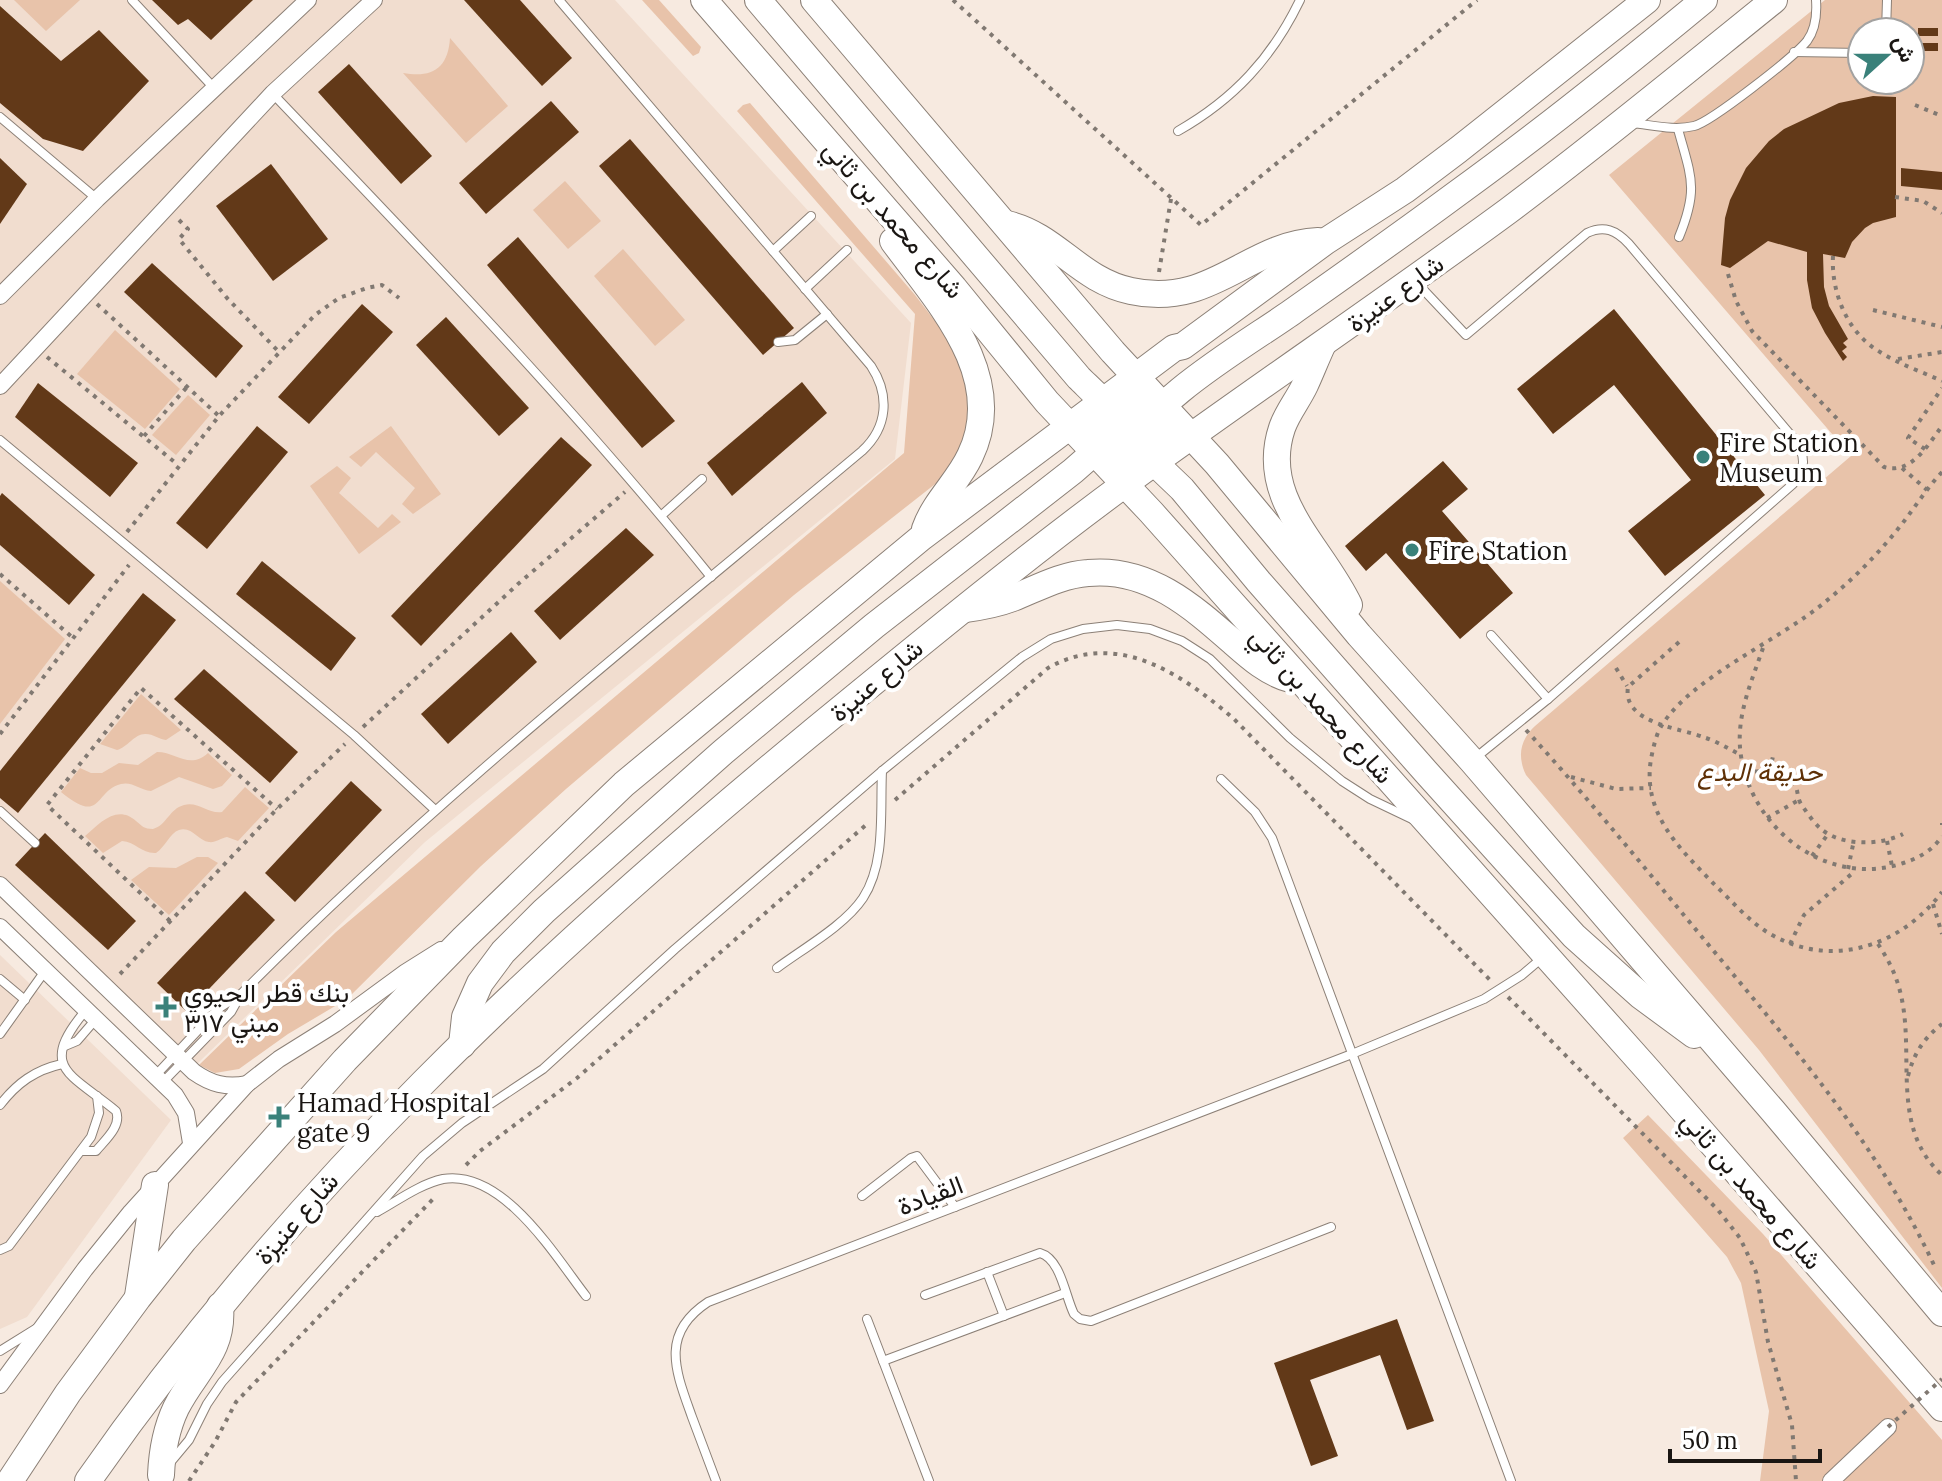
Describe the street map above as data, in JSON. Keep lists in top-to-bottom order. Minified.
{"streets":{"main road":["شارع محمد بن ثاني","شارع عنيزة"],"lane":["القيادة"]},"crossings":[["شارع محمد بن ثاني","شارع عنيزة"],["شارع محمد بن ثاني","القيادة"]],"parks":["حديقة البدع"],"places":{"other":["Fire Station Museum","Fire Station"],"health":["بنك قطر الحيوي مبني ٣١٧","Hamad Hospital gate 9"]},"scale_bar":"50 m","north":"right"}
